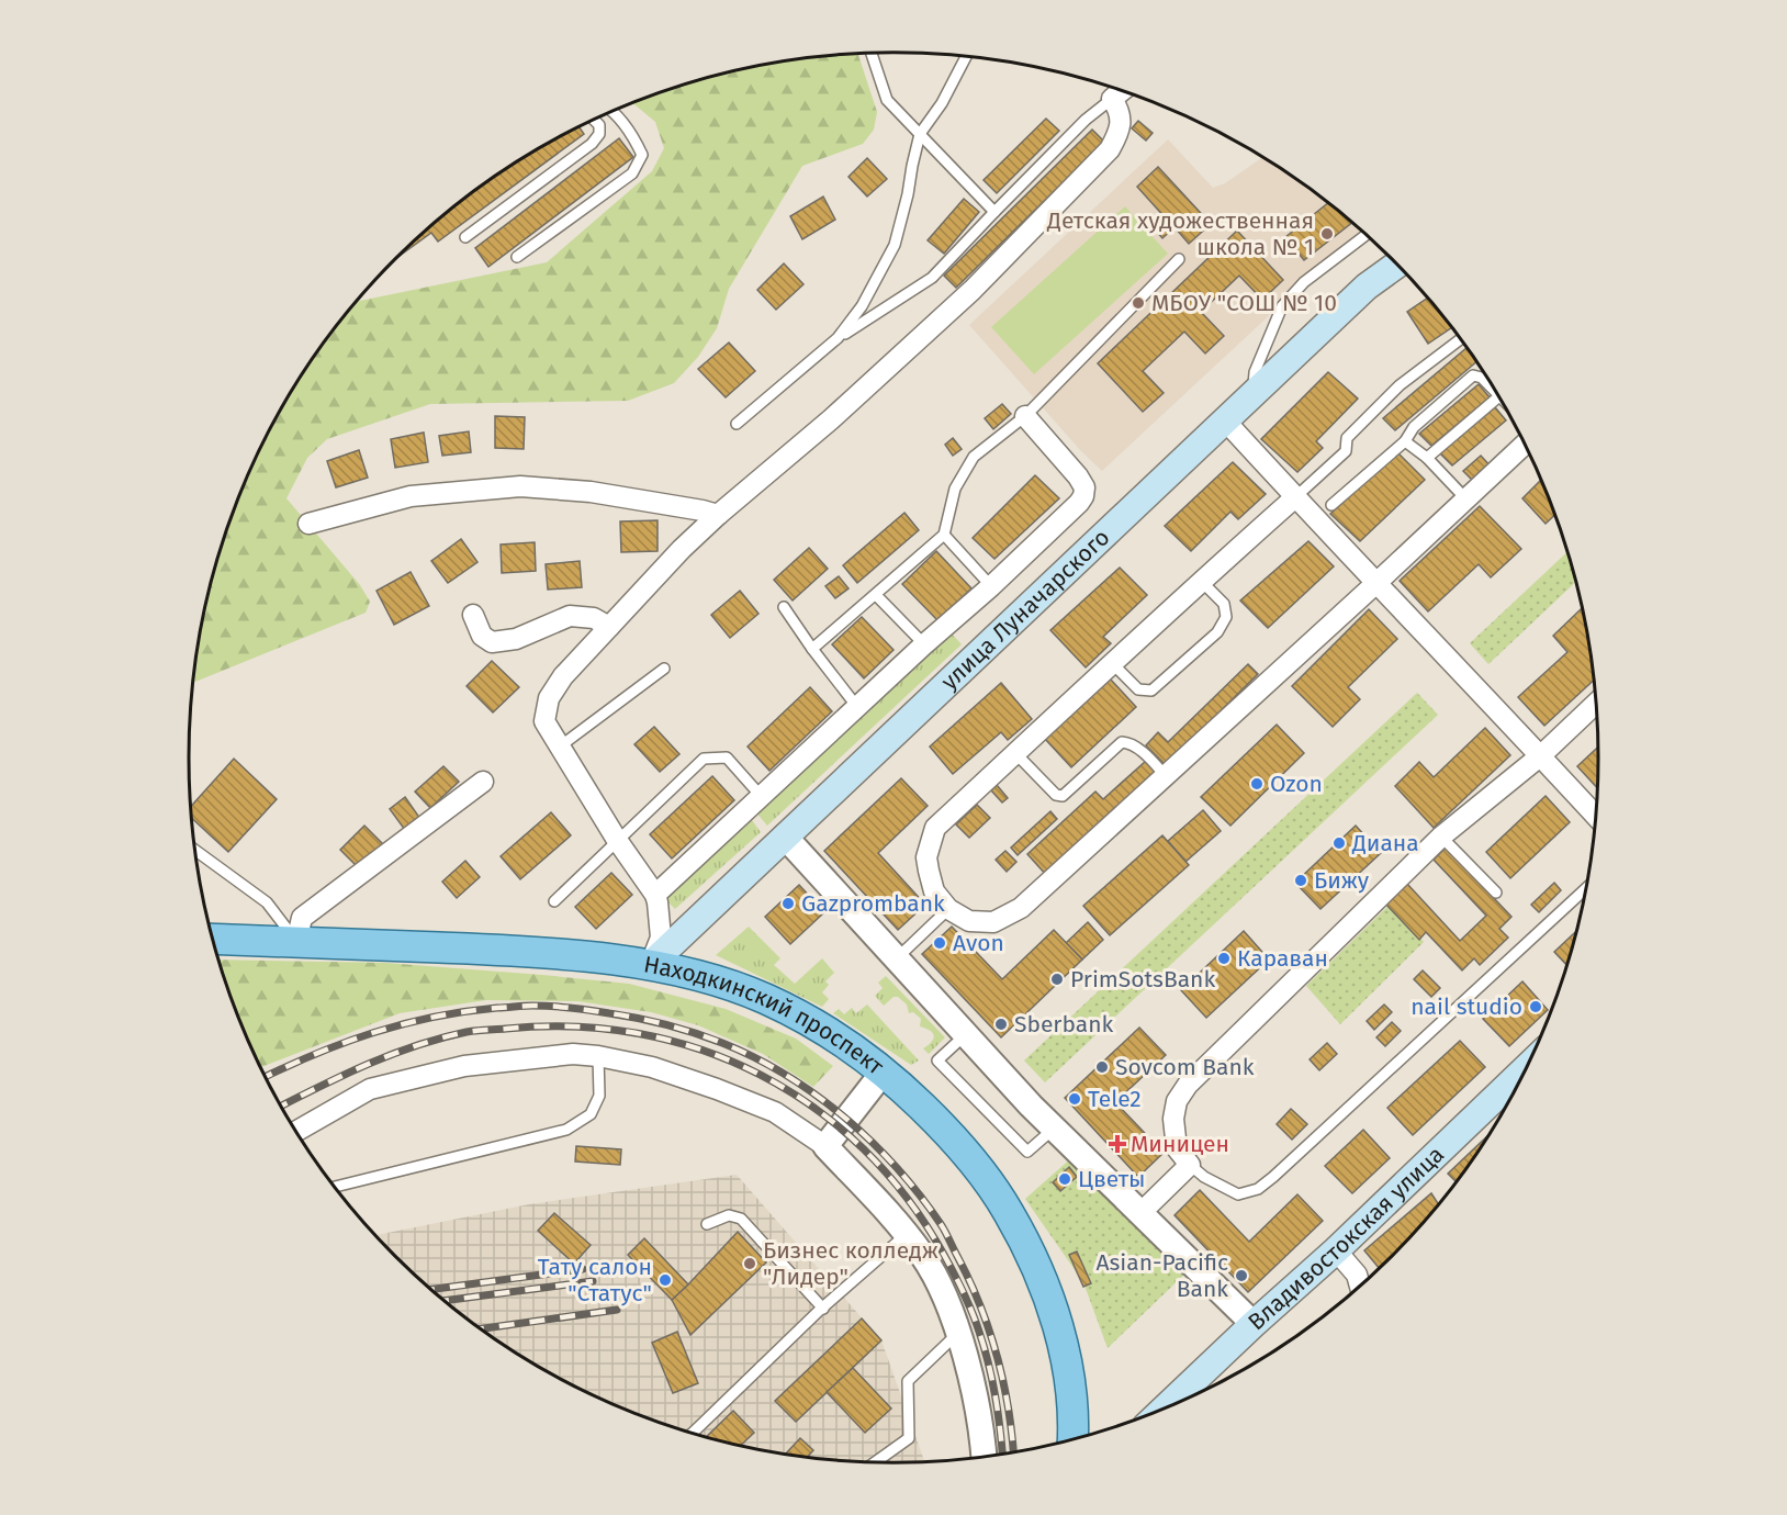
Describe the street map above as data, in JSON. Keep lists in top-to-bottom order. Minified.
{"streets":{"main road":["улица Луначарского","Находкинский проспект","Владивостокская улица"]},"crossings":[["улица Луначарского","Находкинский проспект"]],"places":{"other":["Детская художественная школа № 1","МБОУ \"СОШ № 10","Ozon","Диана","Бижу","Gazprombank","Avon","Караван","PrimSotsBank","nail studio","Sberbank","Sovcom Bank","Tele2","Цветы","Бизнес колледж \"Лидер\"","Asian-Pacific Bank","Тату салон \"Статус\""],"health":["Миницен"]}}
